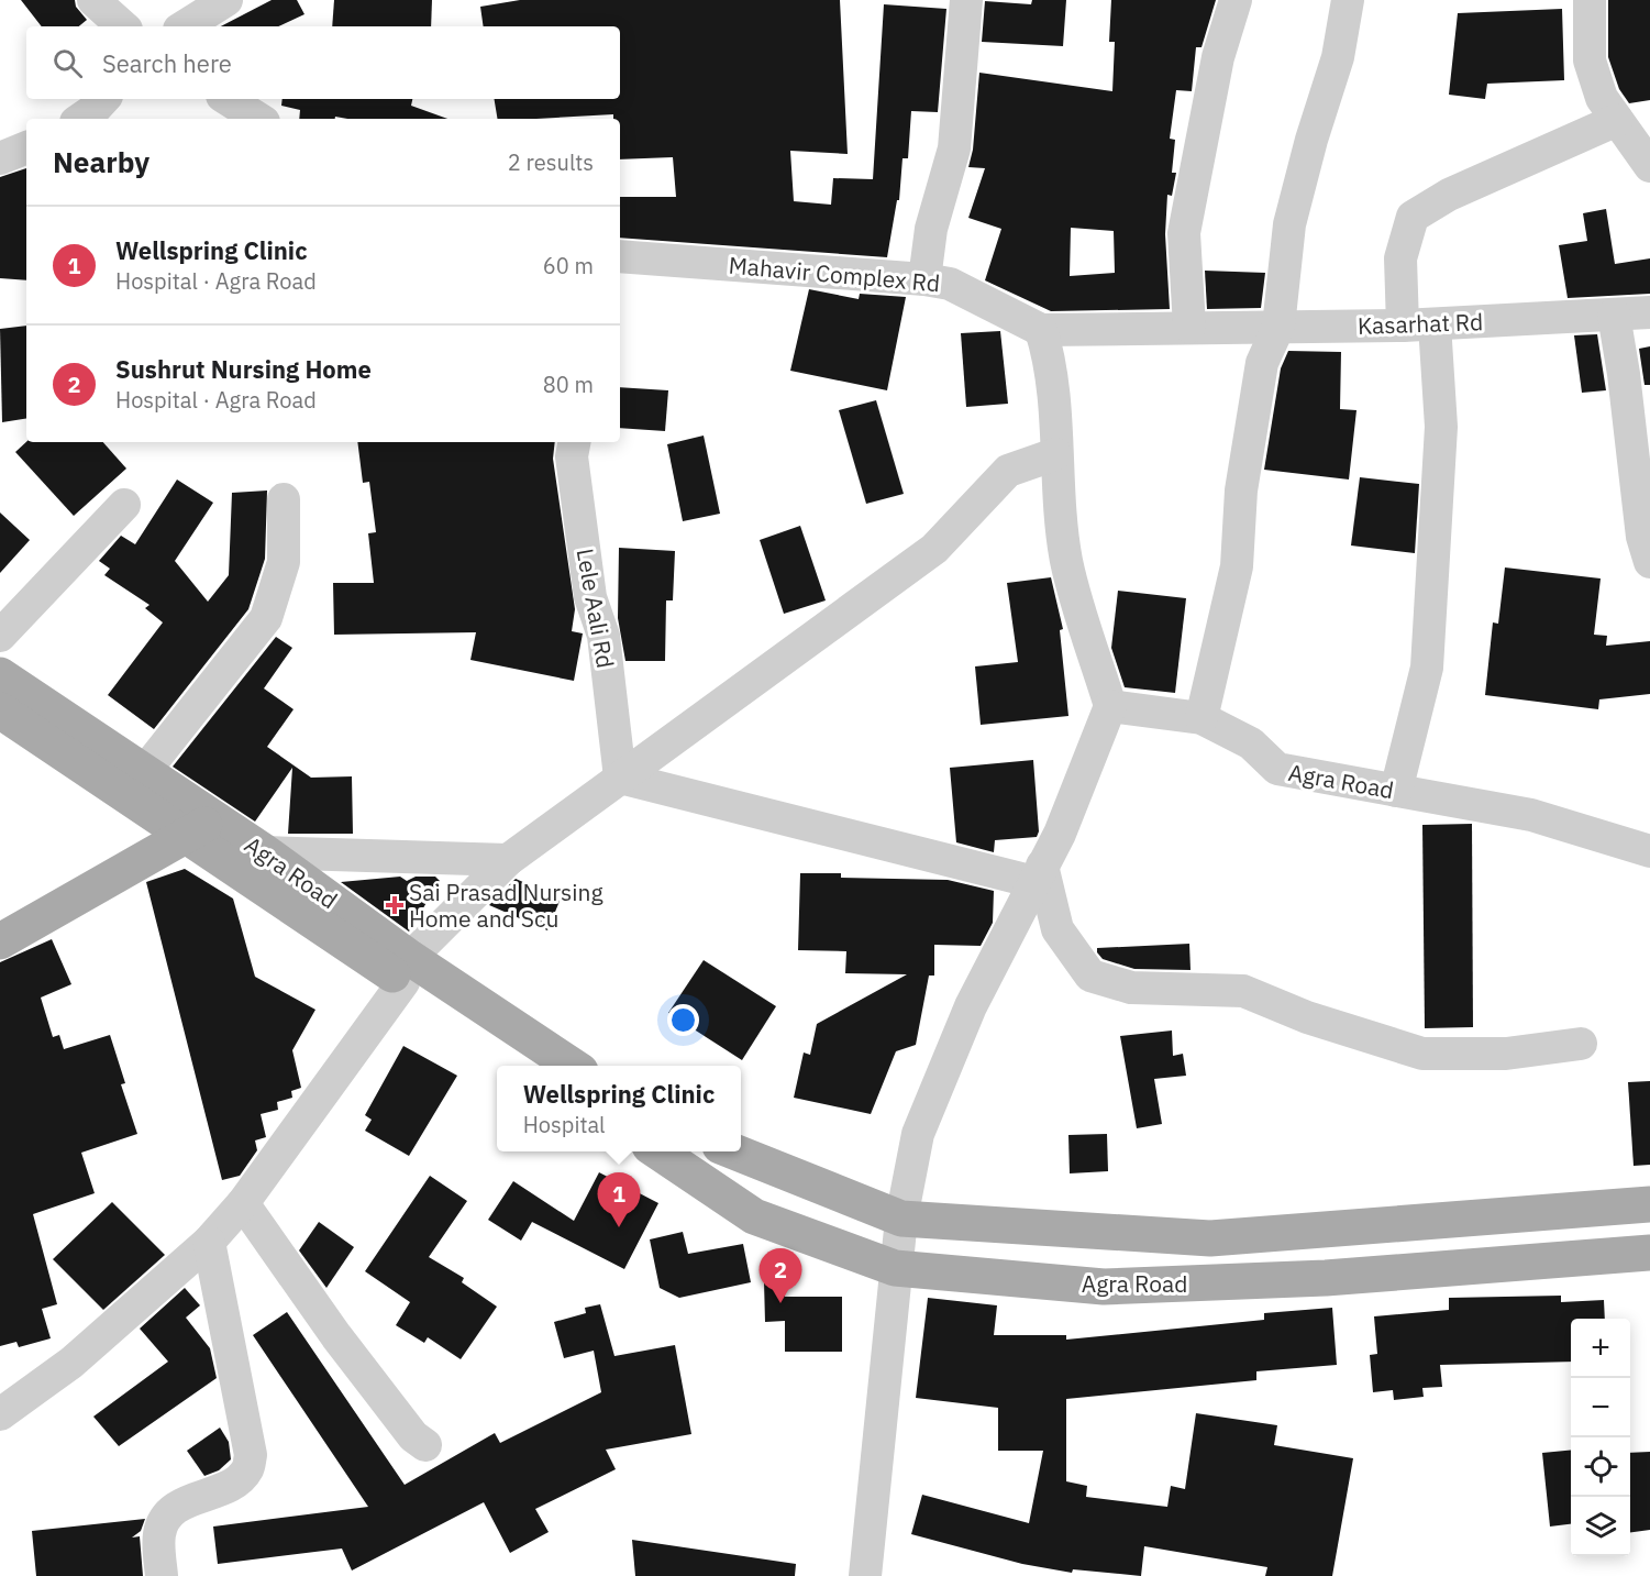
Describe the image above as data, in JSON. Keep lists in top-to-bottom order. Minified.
{"streets":{"main road":["Agra Road"],"street":["Mahavir Complex Rd","Kasarhat Rd","Lele Aali Rd"]},"crossings":[["Mahavir Complex Rd","Kasarhat Rd"]],"places":{"health":["Sai Prasad Nursing Home and Scu"]},"page":{"search":"Search here","heading":["Nearby","2 results"],"list":[{"mark":"1","name":"Wellspring Clinic","note":"Hospital · Agra Road","value":"60 m"},{"mark":"2","name":"Sushrut Nursing Home","note":"Hospital · Agra Road","value":"80 m"}],"popup":["Wellspring Clinic","Hospital"],"pins":["1","2"],"map_buttons":["+","−"]}}
